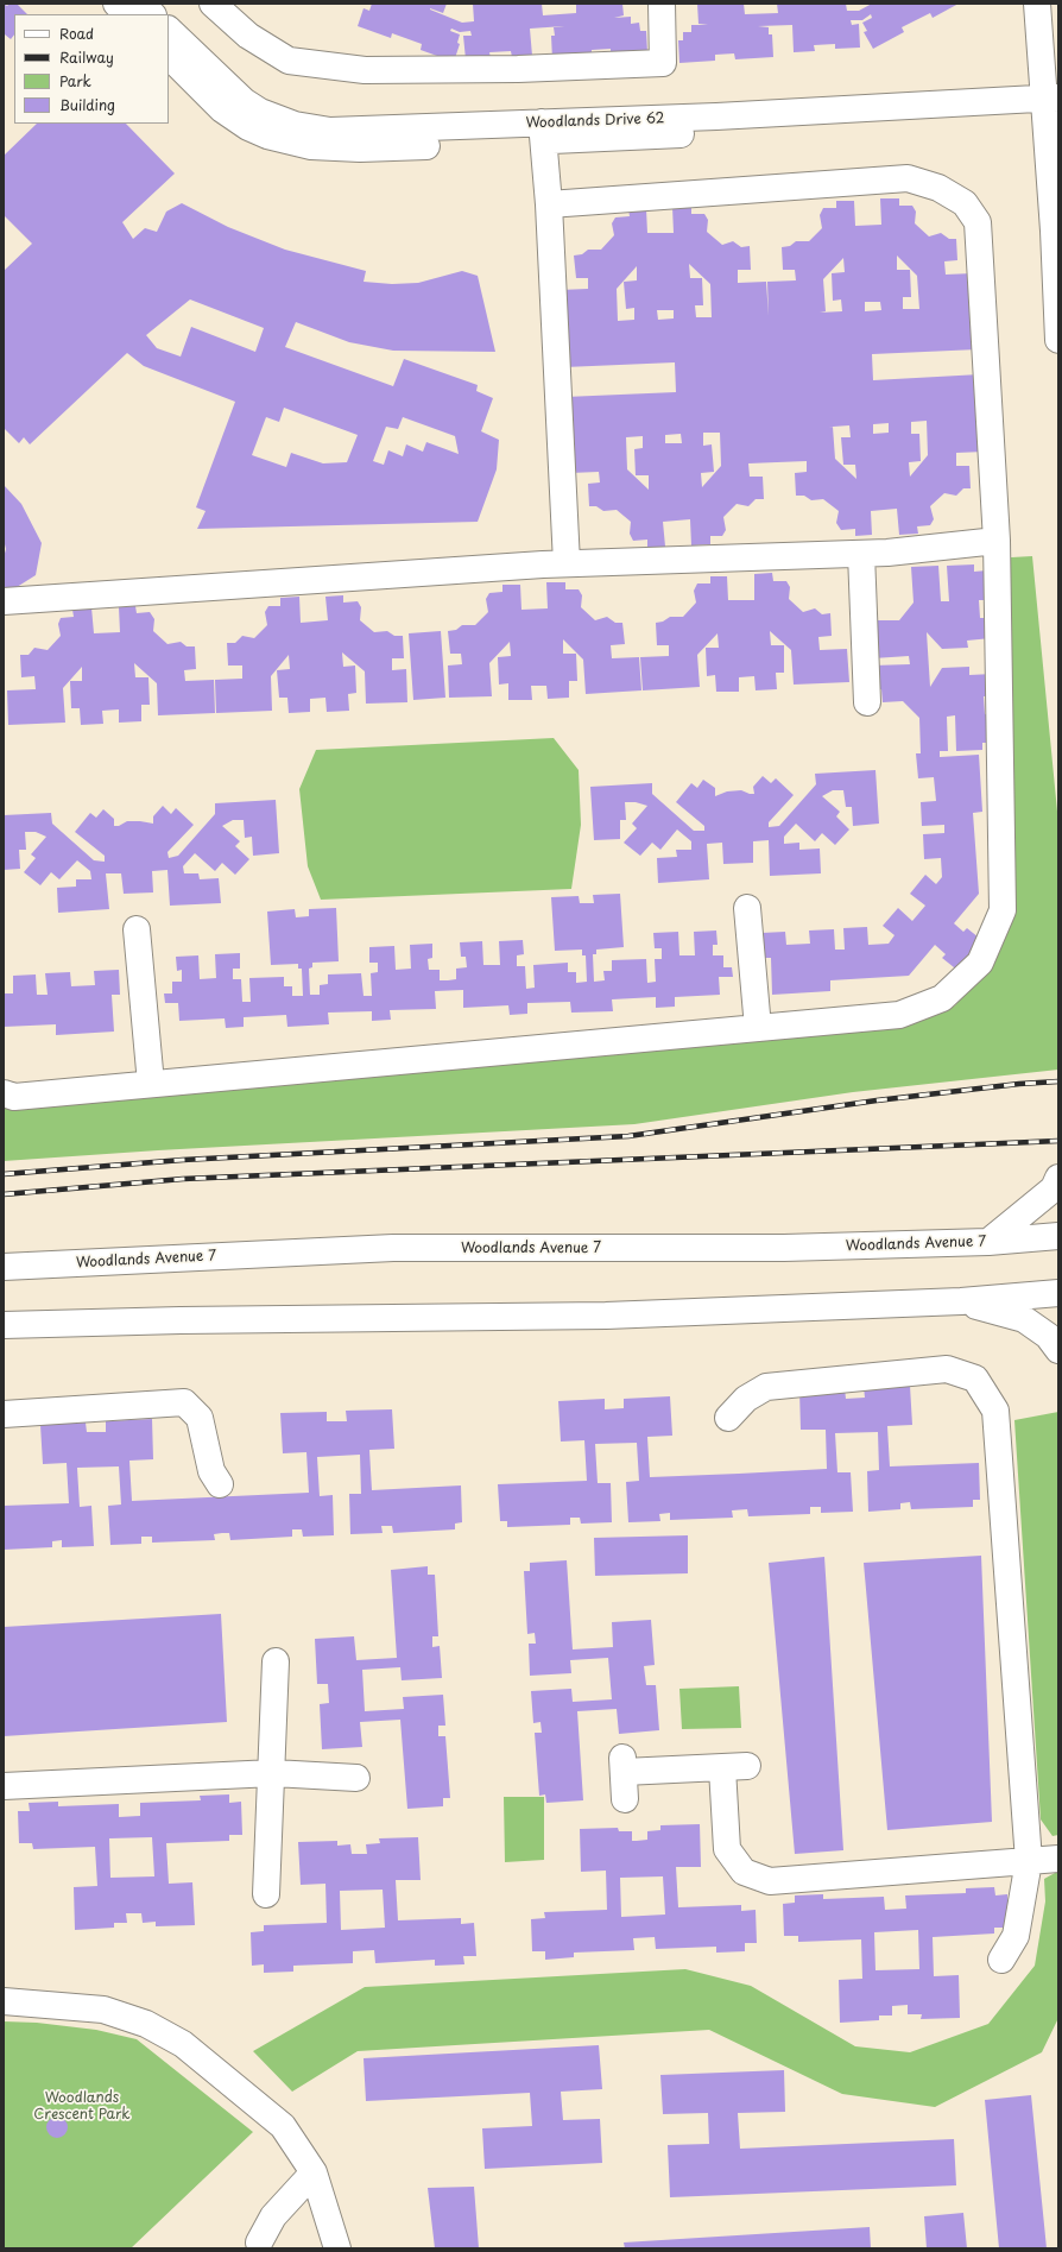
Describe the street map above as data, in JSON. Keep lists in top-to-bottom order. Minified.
{"streets":{"main road":["Woodlands Drive 62","Woodlands Avenue 7"]},"parks":["Woodlands Crescent Park"],"legend":["Road","Railway","Park","Building"]}
